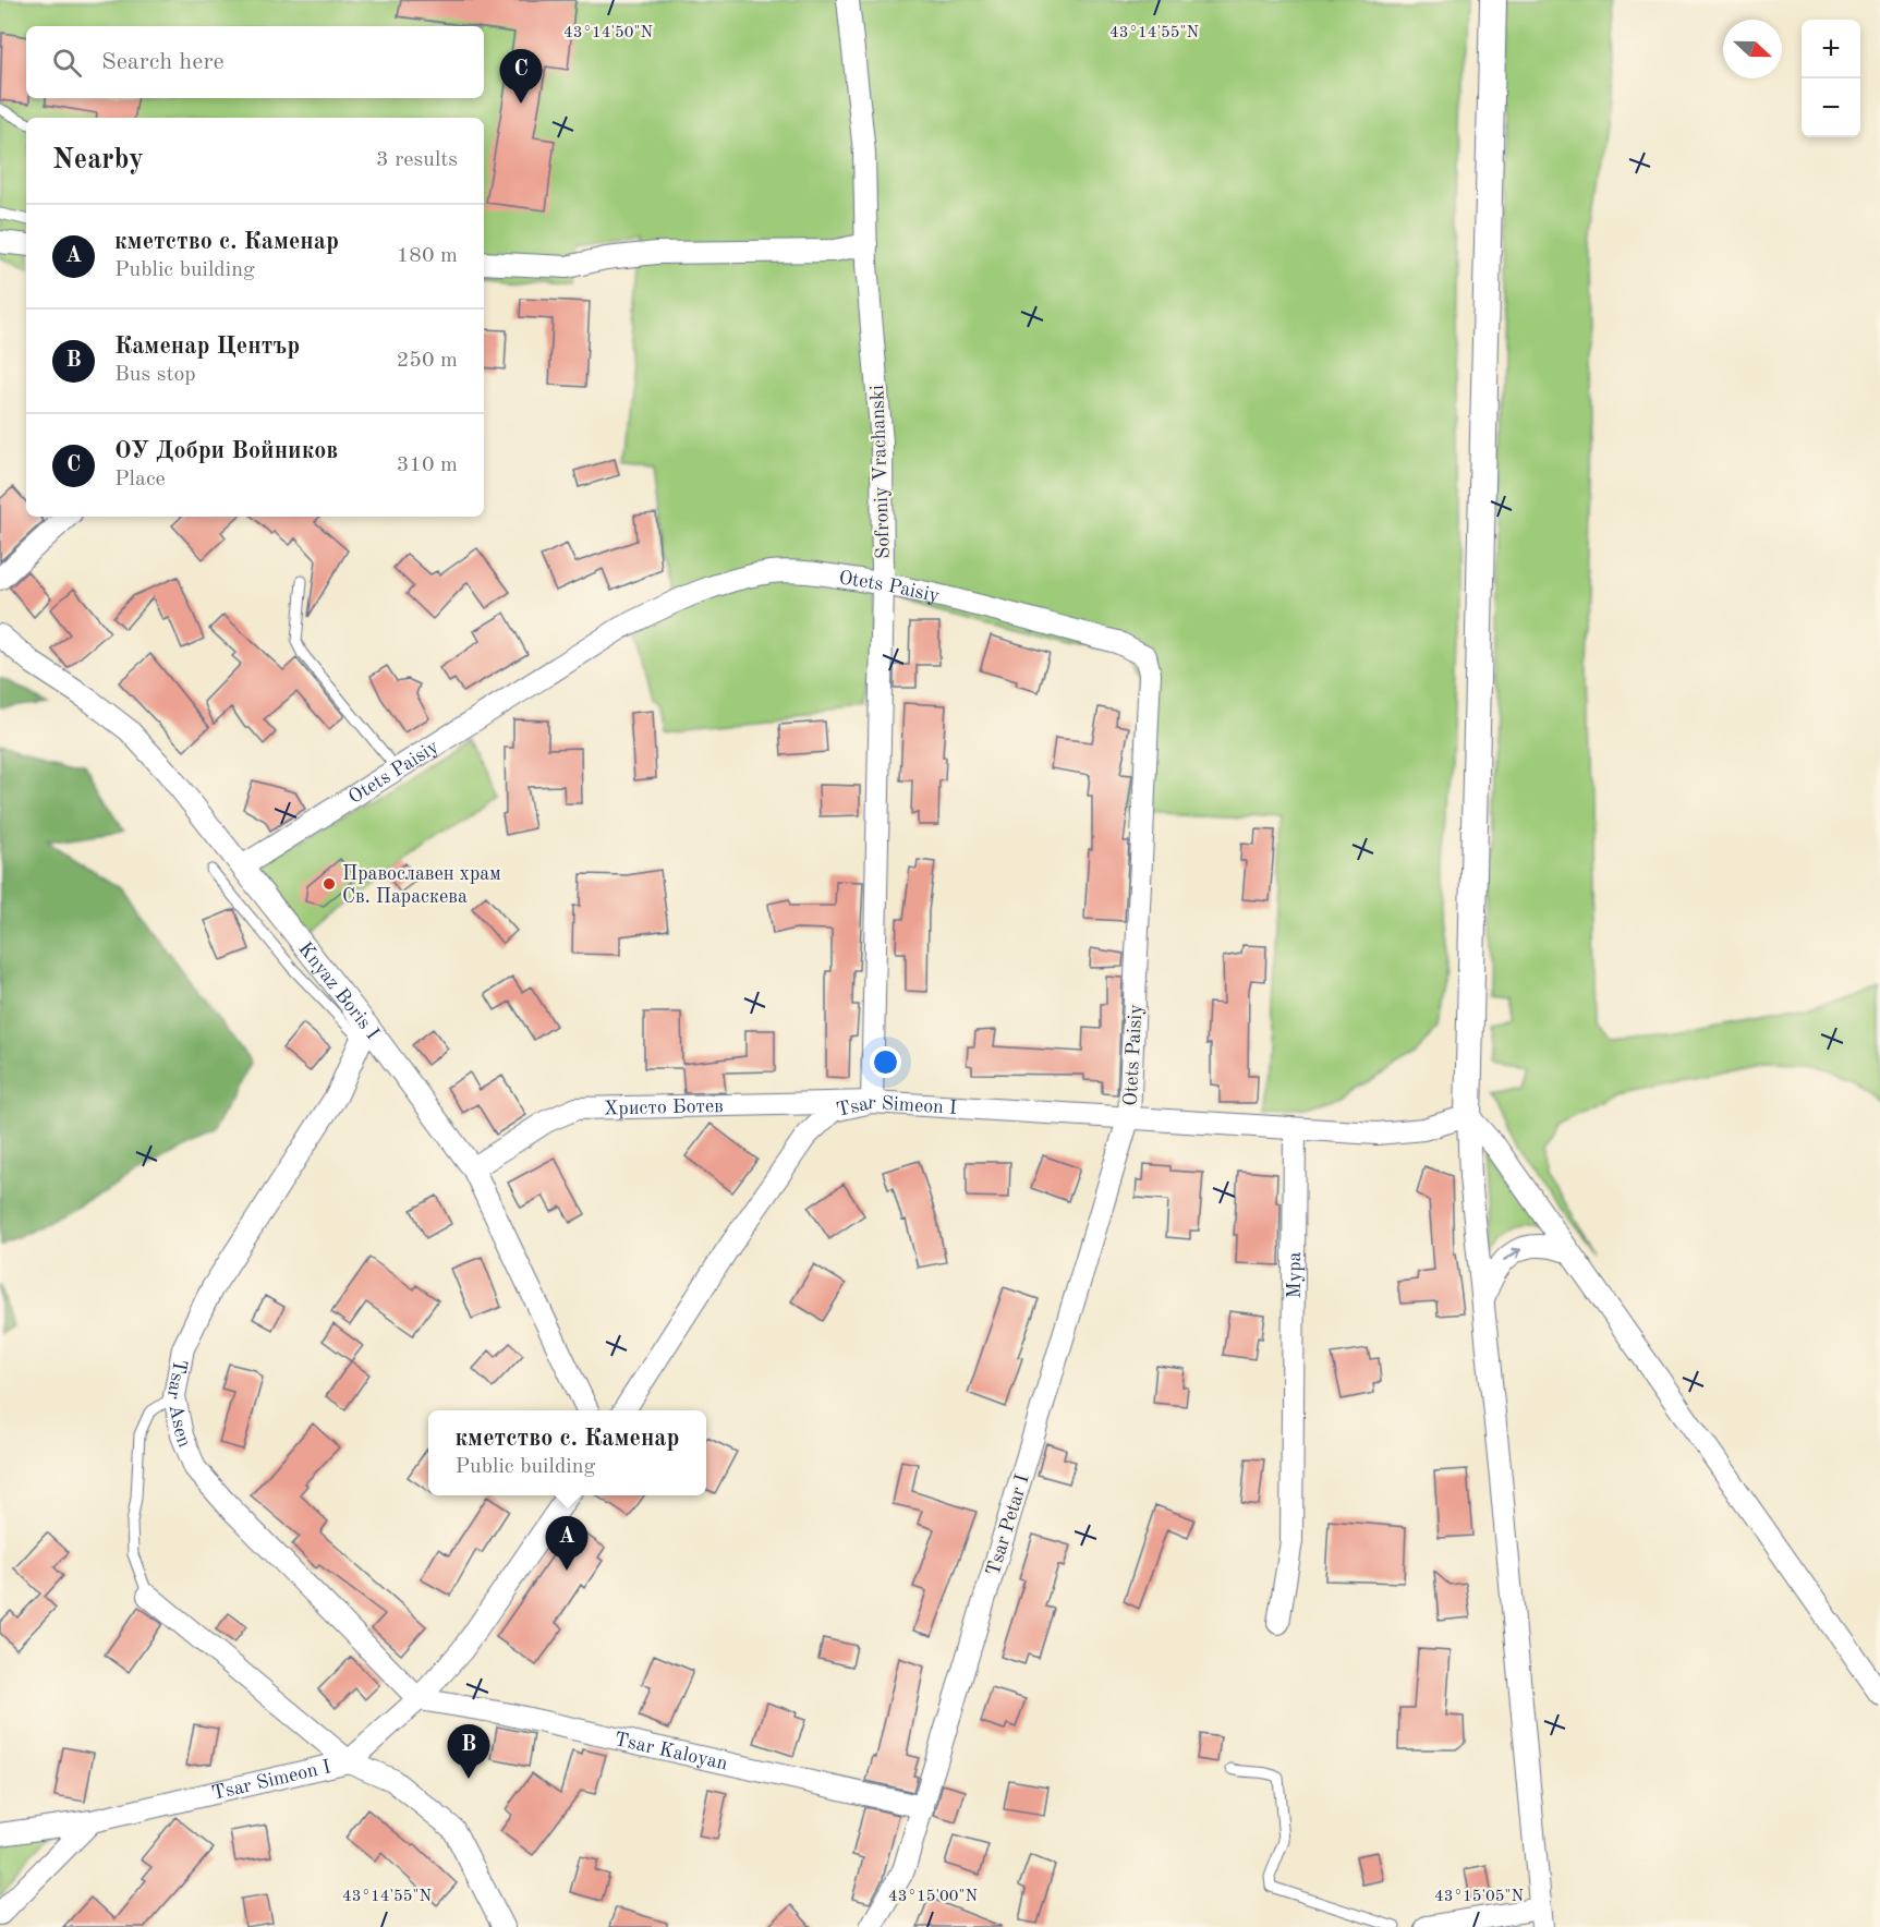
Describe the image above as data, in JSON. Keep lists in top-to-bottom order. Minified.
{"streets":{"street":["Sofroniy Vrachanski","Otets Paisiy","Knyaz Boris I","Христо Ботев","Tsar Simeon I","Мура","Tsar Asen","Tsar Petar I","Tsar Kaloyan"]},"crossings":[["Sofroniy Vrachanski","Otets Paisiy"],["Sofroniy Vrachanski","Христо Ботев"],["Sofroniy Vrachanski","Tsar Simeon I"],["Otets Paisiy","Knyaz Boris I"],["Otets Paisiy","Tsar Simeon I"],["Otets Paisiy","Tsar Petar I"],["Knyaz Boris I","Христо Ботев"],["Knyaz Boris I","Tsar Asen"],["Христо Ботев","Tsar Simeon I"],["Tsar Simeon I","Мура"],["Tsar Simeon I","Tsar Asen"],["Tsar Simeon I","Tsar Petar I"],["Tsar Simeon I","Tsar Kaloyan"],["Tsar Asen","Tsar Kaloyan"],["Tsar Petar I","Tsar Kaloyan"]],"places":["Православен храм Св. Параскева"],"north":"right","page":{"map_buttons":["+","−"],"search":"Search here","pins":["C","A","B"],"heading":["Nearby","3 results"],"list":[{"mark":"A","name":"кметство с. Каменар","note":"Public building","value":"180 m"},{"mark":"B","name":"Каменар Център","note":"Bus stop","value":"250 m"},{"mark":"C","name":"ОУ Добри Войников","note":"Place","value":"310 m"}],"popup":["кметство с. Каменар","Public building"]},"coordinates":["43°14'50\"N","43°14'55\"N","43°15'00\"N","43°15'05\"N"]}
